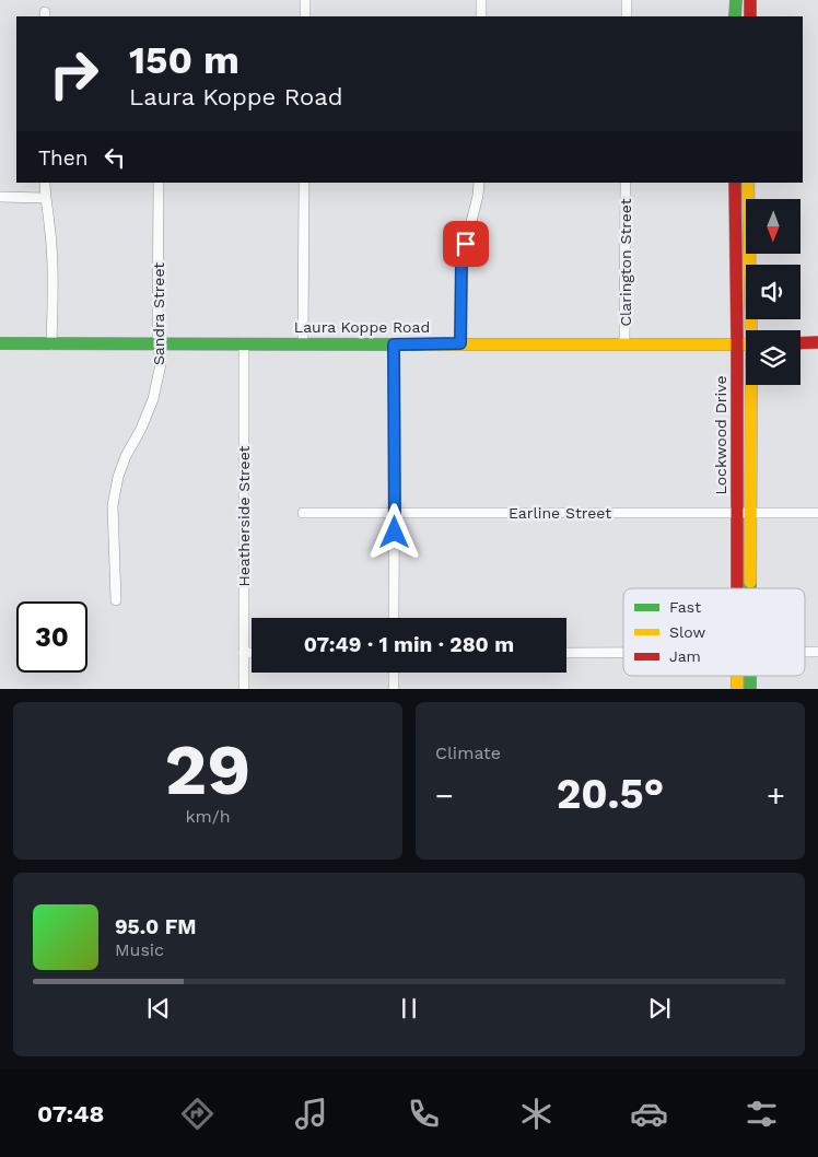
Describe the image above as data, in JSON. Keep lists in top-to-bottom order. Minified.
{"streets":{"main road":["Laura Koppe Road","Lockwood Drive"],"street":["Clarington Street","Sandra Street","Earline Street","Heatherside Street"]},"crossings":[["Clarington Street","Laura Koppe Road"],["Sandra Street","Laura Koppe Road"],["Laura Koppe Road","Lockwood Drive"],["Laura Koppe Road","Heatherside Street"],["Lockwood Drive","Earline Street"]],"legend":["Fast","Slow","Jam"],"north":"bottom","page":{"turn":["150 m","Laura Koppe Road"],"then":"Then","limit":"30","trip":"07:49 · 1 min · 280 m","tile":[["29","km/h"],"Climate"],"heat":["−","20.5°","+"],"song":["95.0 FM","Music"],"tabs":"07:48"}}
